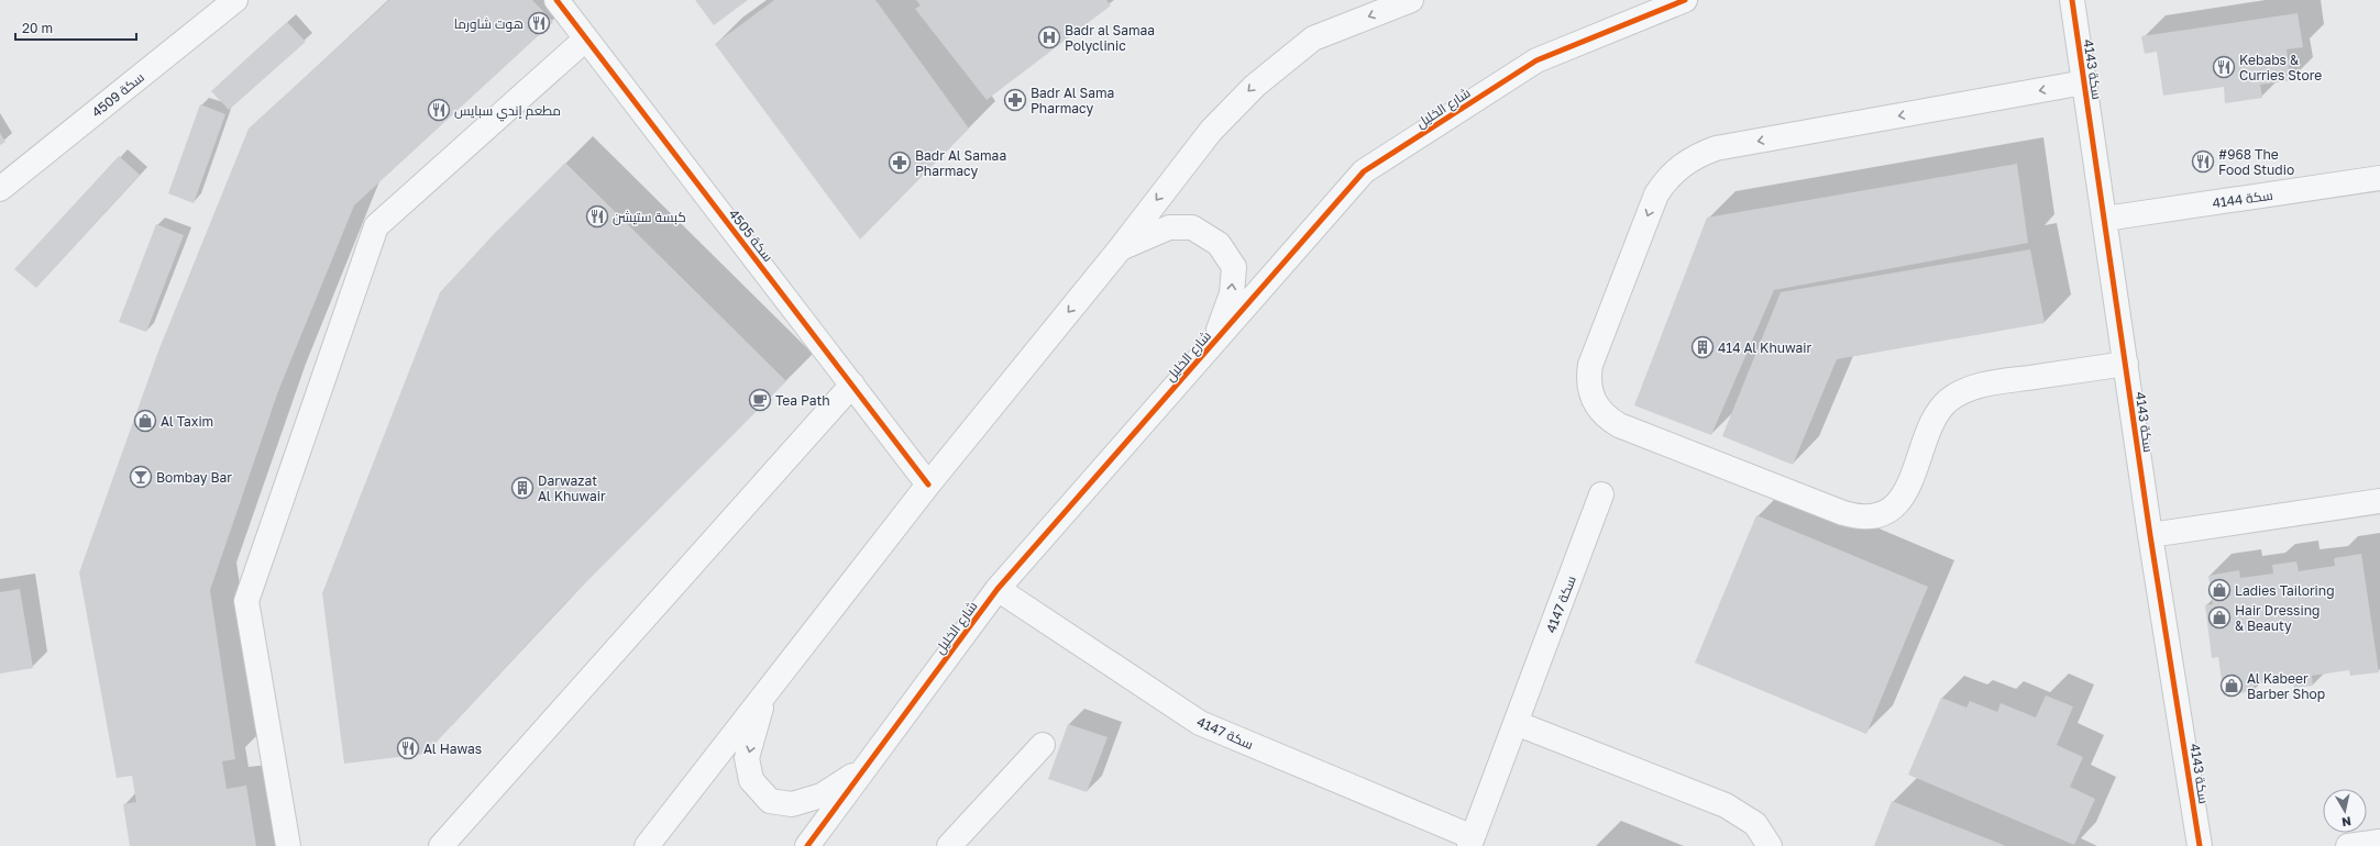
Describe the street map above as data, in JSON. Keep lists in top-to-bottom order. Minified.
{"streets":{"street":["سكة 4143","سكة 4509","شارع الخليل","سكة 4144","سكة 4505","سكة 4147"]},"crossings":[["سكة 4143","سكة 4144"],["شارع الخليل","سكة 4147"]],"places":{"restaurant":["هوت شاورما","Kebabs & Curries Store","مطعم إندي سبايس","#968 The Food Studio","كبسة ستيشن","Al Hawas"],"hospital":["Badr al Samaa Polyclinic"],"pharmacy":["Badr Al Sama Pharmacy","Badr Al Samaa Pharmacy"],"building":["414 Al Khuwair","Darwazat Al Khuwair"],"cafe":["Tea Path"],"shop":["Al Taxim","Ladies Tailoring","Hair Dressing & Beauty","Al Kabeer Barber Shop"],"bar":["Bombay Bar"]},"scale_bar":"20 m","north":"bottom"}
